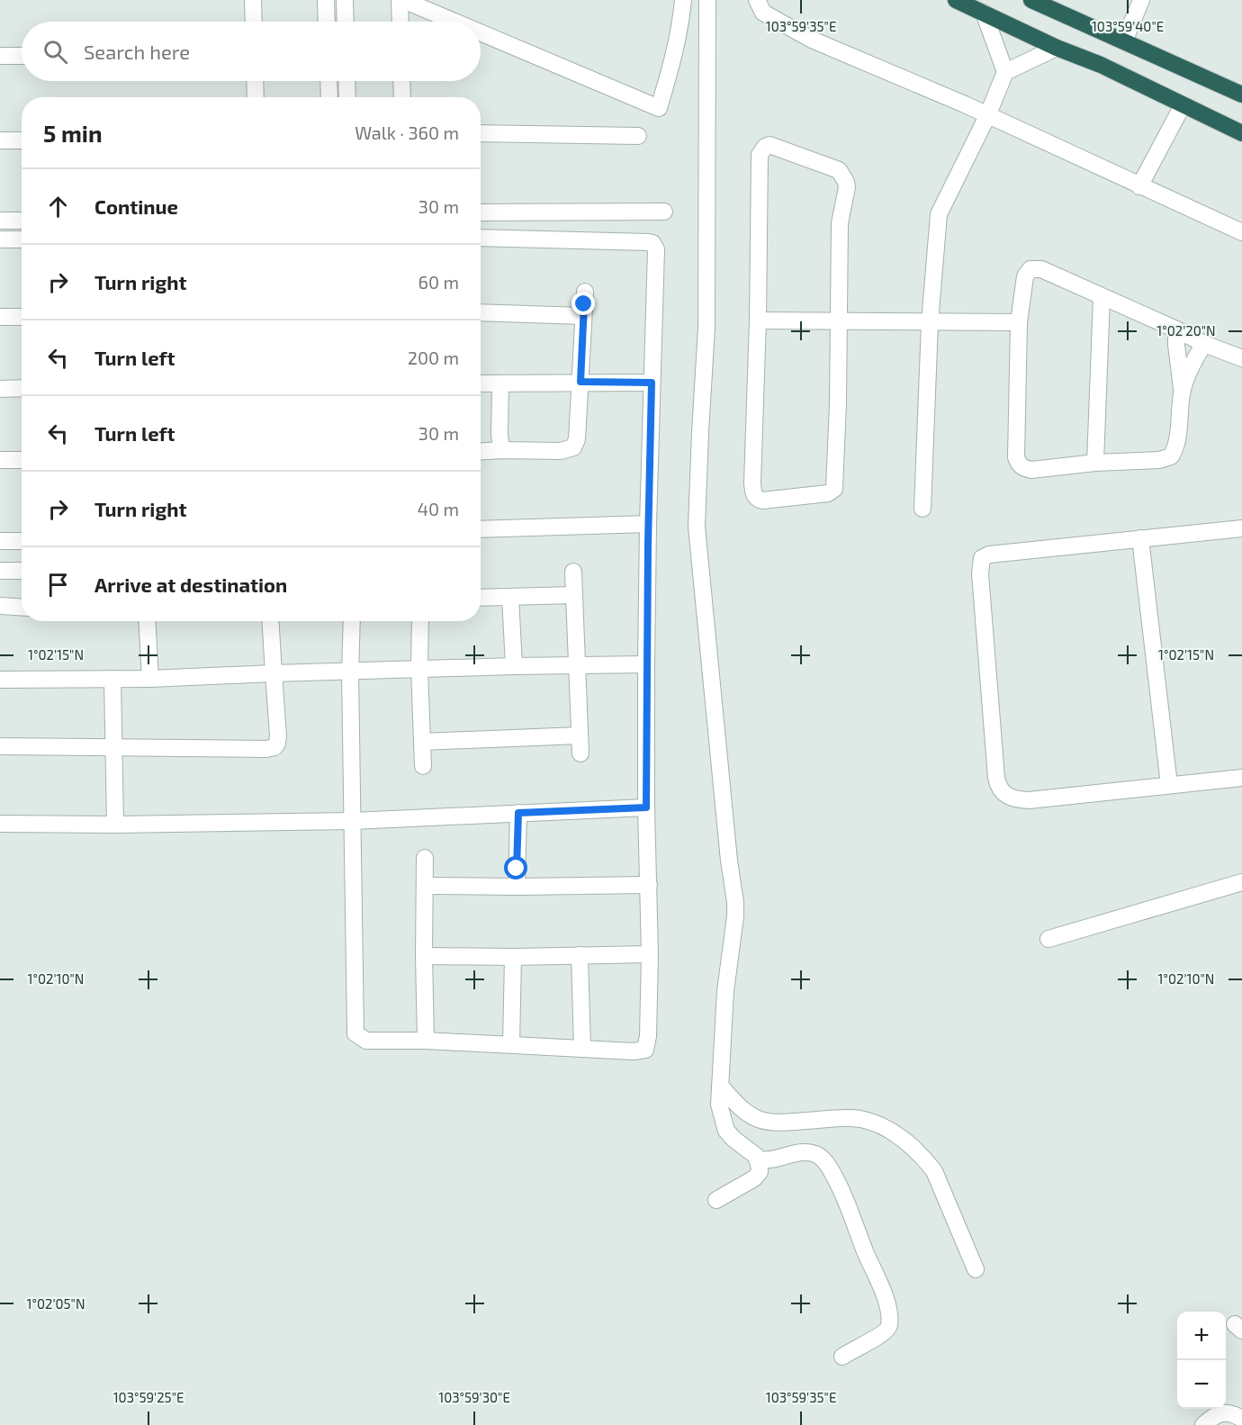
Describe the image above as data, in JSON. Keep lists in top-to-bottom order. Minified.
{"page":{"search":"Search here","heading":["5 min","Walk · 360 m"],"list":[["Continue","30 m"],["Turn right","60 m"],["Turn left","200 m"],["Turn left","30 m"],["Turn right","40 m"],"Arrive at destination"],"map_buttons":["+","−"]},"coordinates":["103°59'35\"E","103°59'40\"E","1°02'20\"N","1°02'15\"N","1°02'10\"N","1°02'05\"N","103°59'25\"E","103°59'30\"E"]}
